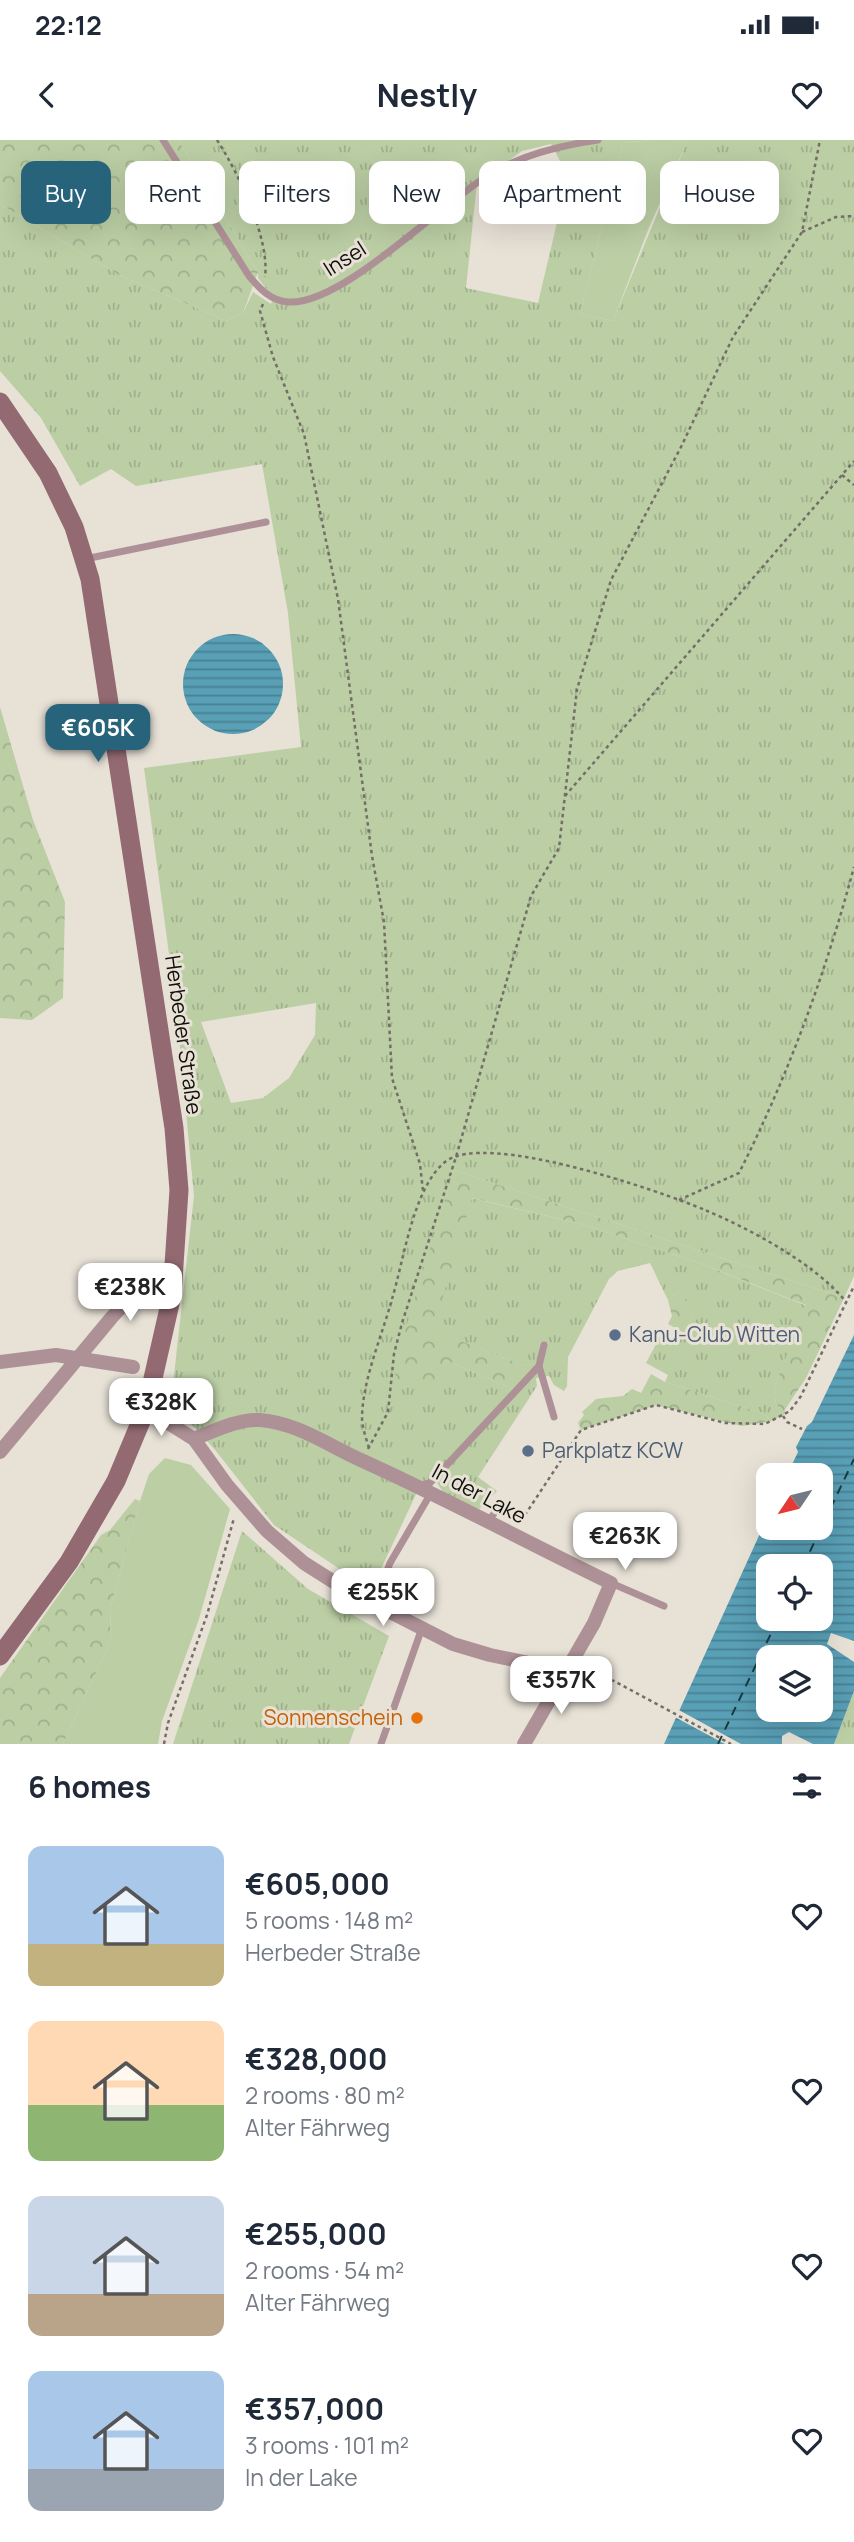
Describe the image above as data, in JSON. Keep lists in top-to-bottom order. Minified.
{"streets":{"main road":["Herbeder Straße"],"street":["In der Lake"],"lane":["Insel"]},"places":["Kanu-Club Witten","Parkplatz KCW","Sonnenschein"],"north":"bottom left","page":{"status":"22:12","header":"Nestly","chip":["Buy","Rent","Filters","New","Apartment","House"],"price":["€605K","€238K","€328K","€263K","€255K","€357K"],"heading":"6 homes","list":[{"name":"€605,000","note":"5 rooms · 148 m² · Herbeder Straße"},{"name":"€328,000","note":"2 rooms · 80 m² · Alter Fährweg"},{"name":"€255,000","note":"2 rooms · 54 m² · Alter Fährweg"},{"name":"€357,000","note":"3 rooms · 101 m² · In der Lake"}]}}
